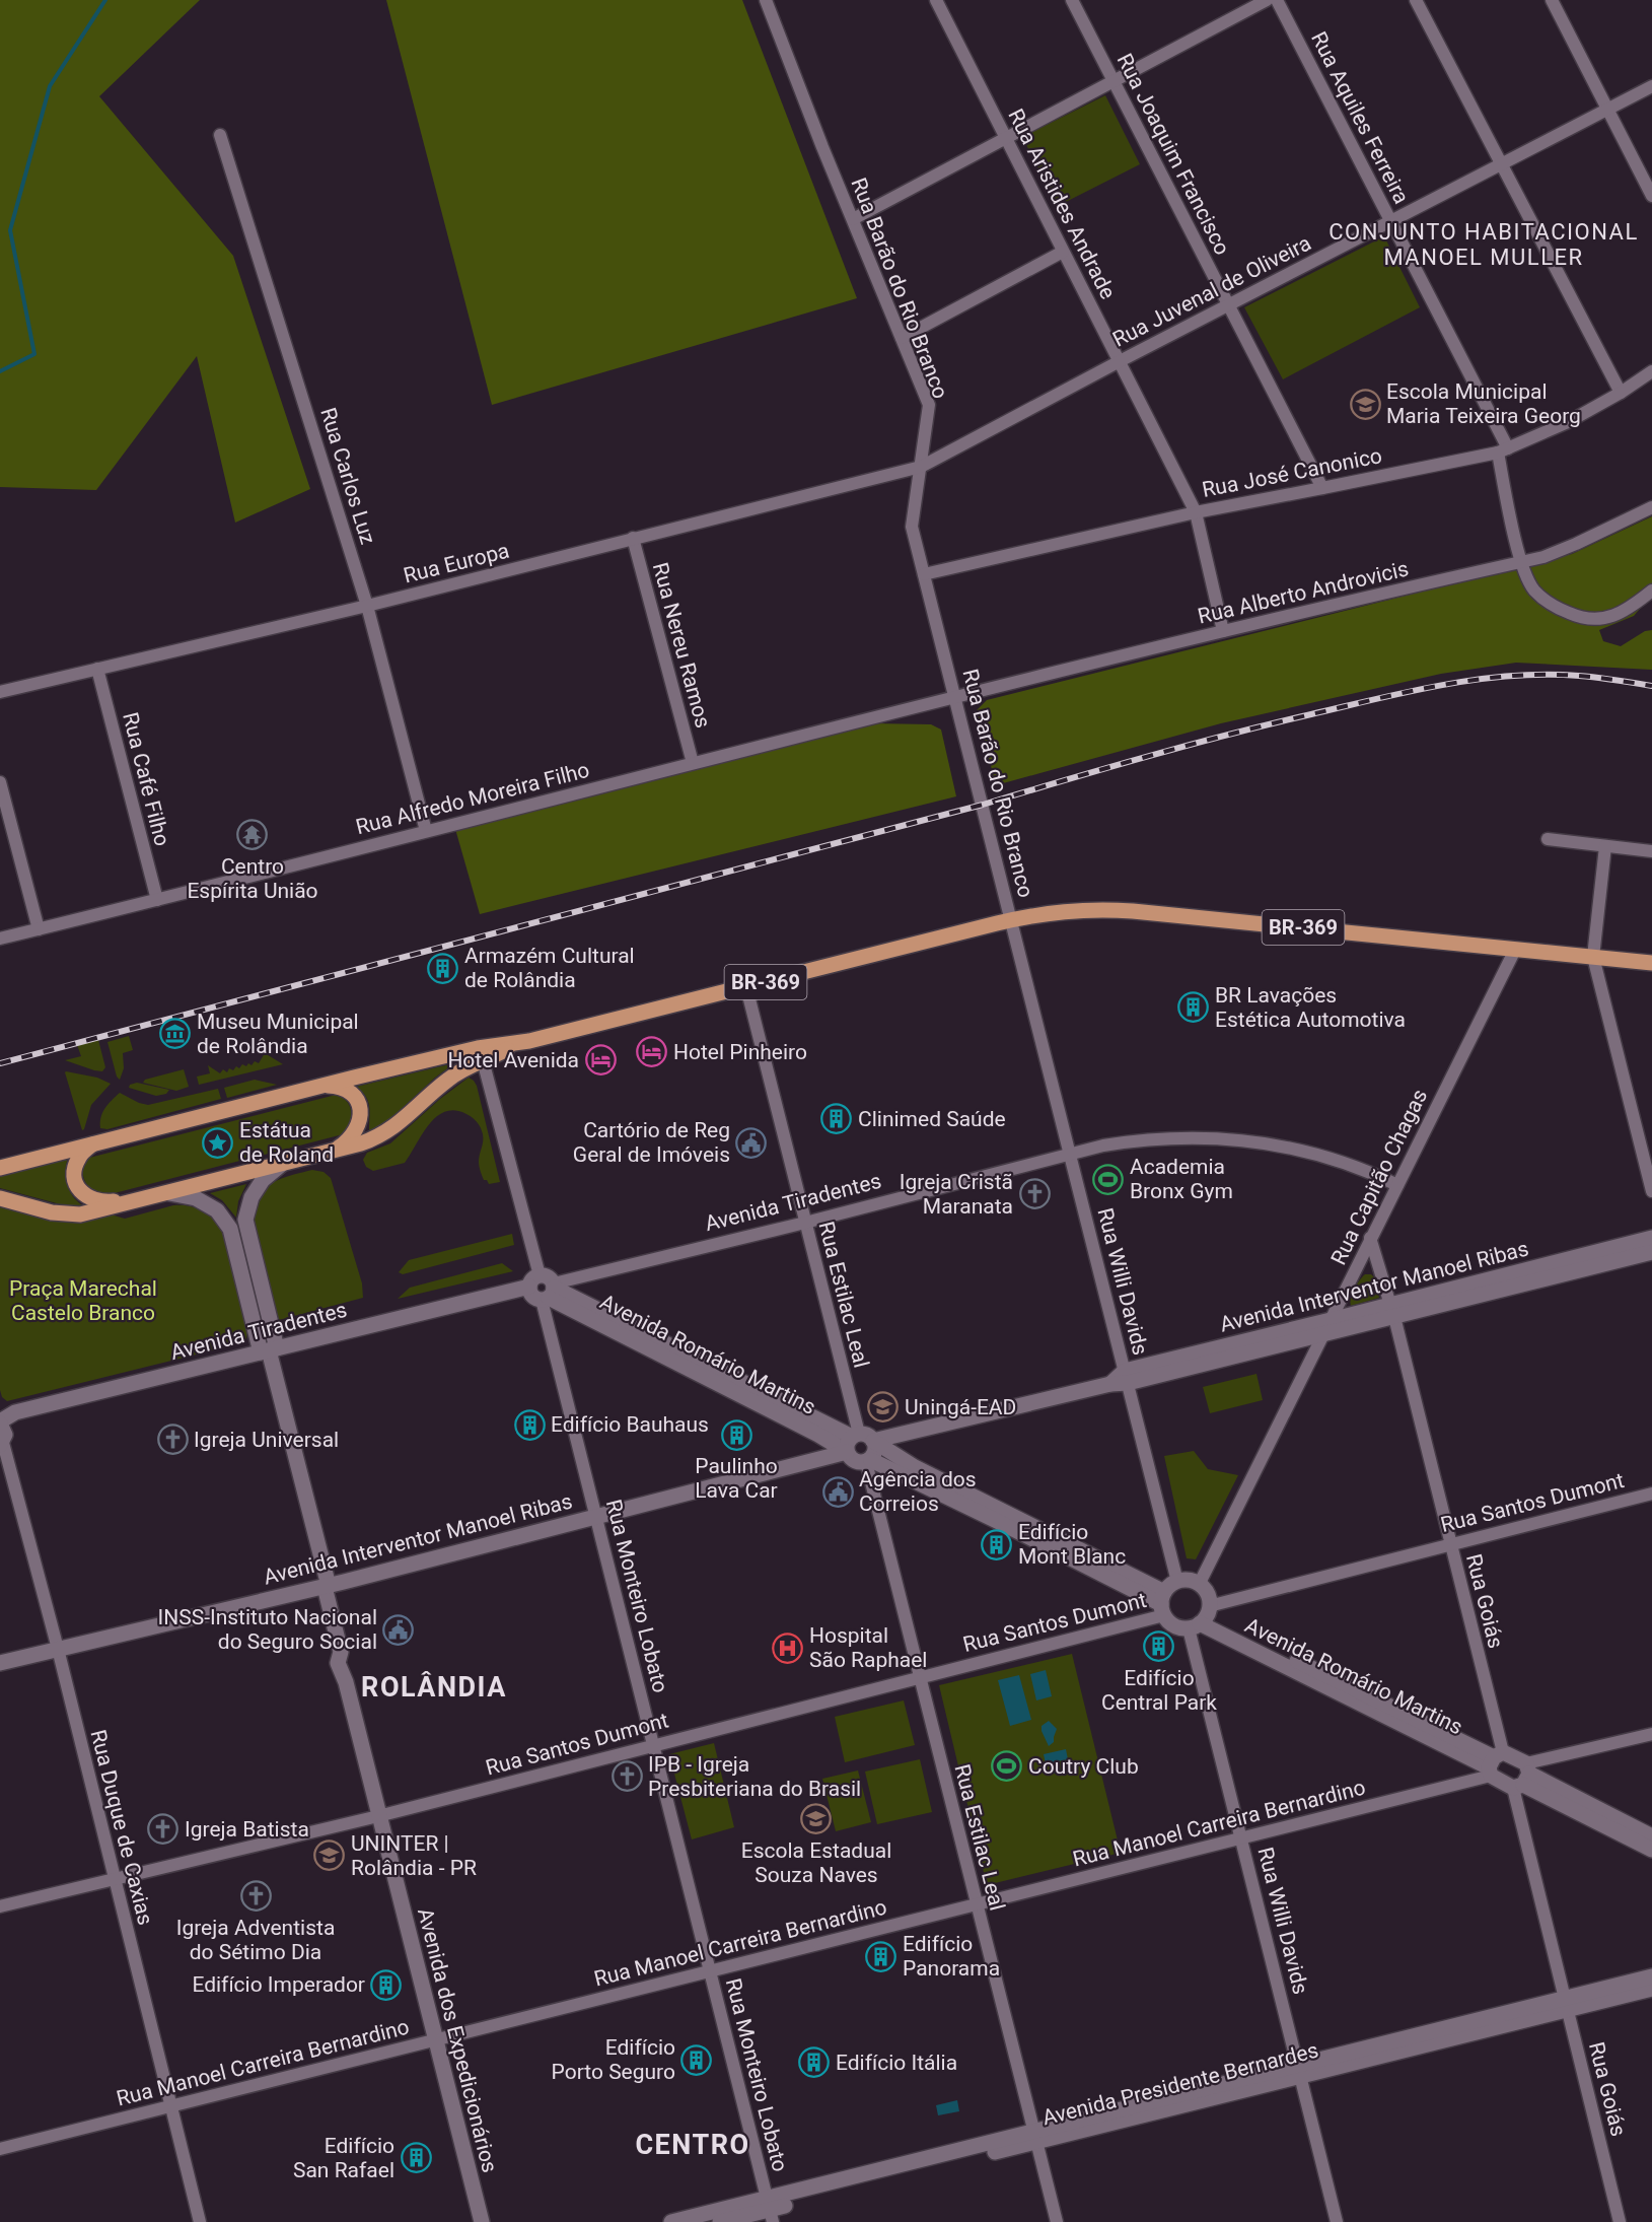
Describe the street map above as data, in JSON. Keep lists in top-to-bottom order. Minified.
{"streets":{"main road":["BR-369"],"street":["Rua Aquiles Ferreira","Rua Joaquim Francisco","Rua Aristides Andrade","Rua Barão do Rio Branco","Rua Juvenal de Oliveira","Rua José Canonico","Rua Carlos Luz","Rua Europa","Rua Alberto Androvicis","Rua Nereu Ramos","Rua Café Filho","Rua Alfredo Moreira Filho","Rua Capitão Chagas","Avenida Tiradentes","Rua Willi Davids","Avenida Interventor Manoel Ribas","Rua Estilac Leal","Avenida Romário Martins","Rua Santos Dumont","Rua Monteiro Lobato","Rua Goiás","Rua Manoel Carreira Bernardino","Rua Duque de Caxias","Avenida dos Expedicionários","Avenida Presidente Bernardes"]},"crossings":[["Rua Aquiles Ferreira","Rua Juvenal de Oliveira"],["Rua Aquiles Ferreira","Rua José Canonico"],["Rua Aquiles Ferreira","Rua Alberto Androvicis"],["Rua Joaquim Francisco","Rua Juvenal de Oliveira"],["Rua Joaquim Francisco","Rua José Canonico"],["Rua Aristides Andrade","Rua Juvenal de Oliveira"],["Rua Aristides Andrade","Rua José Canonico"],["Rua Aristides Andrade","Rua Alberto Androvicis"],["Rua Barão do Rio Branco","Rua Juvenal de Oliveira"],["Rua Barão do Rio Branco","Rua José Canonico"],["Rua Barão do Rio Branco","Rua Europa"],["Rua Barão do Rio Branco","Rua Alberto Androvicis"],["Rua Barão do Rio Branco","Rua Alfredo Moreira Filho"],["Rua Barão do Rio Branco","BR-369"],["Rua Barão do Rio Branco","Rua Willi Davids"],["Rua Juvenal de Oliveira","Rua Europa"],["Rua Carlos Luz","Rua Europa"],["Rua Carlos Luz","Rua Alfredo Moreira Filho"],["Rua Europa","Rua Nereu Ramos"],["Rua Europa","Rua Café Filho"],["Rua Alberto Androvicis","Rua Alfredo Moreira Filho"],["Rua Nereu Ramos","Rua Alfredo Moreira Filho"],["Rua Café Filho","Rua Alfredo Moreira Filho"],["BR-369","Rua Capitão Chagas"],["BR-369","Rua Willi Davids"],["BR-369","Rua Estilac Leal"],["BR-369","Avenida dos Expedicionários"],["Rua Capitão Chagas","Avenida Tiradentes"],["Rua Capitão Chagas","Rua Willi Davids"],["Rua Capitão Chagas","Avenida Interventor Manoel Ribas"],["Rua Capitão Chagas","Avenida Romário Martins"],["Rua Capitão Chagas","Rua Santos Dumont"],["Rua Capitão Chagas","Rua Goiás"],["Avenida Tiradentes","Rua Willi Davids"],["Avenida Tiradentes","Rua Estilac Leal"],["Avenida Tiradentes","Avenida Romário Martins"],["Avenida Tiradentes","Rua Monteiro Lobato"],["Avenida Tiradentes","Avenida dos Expedicionários"],["Rua Willi Davids","Avenida Interventor Manoel Ribas"],["Rua Willi Davids","Avenida Romário Martins"],["Rua Willi Davids","Rua Santos Dumont"],["Rua Willi Davids","Rua Manoel Carreira Bernardino"],["Rua Willi Davids","Avenida Presidente Bernardes"],["Avenida Interventor Manoel Ribas","Rua Estilac Leal"],["Avenida Interventor Manoel Ribas","Avenida Romário Martins"],["Avenida Interventor Manoel Ribas","Rua Monteiro Lobato"],["Avenida Interventor Manoel Ribas","Rua Goiás"],["Avenida Interventor Manoel Ribas","Rua Duque de Caxias"],["Avenida Interventor Manoel Ribas","Avenida dos Expedicionários"],["Rua Estilac Leal","Avenida Romário Martins"],["Rua Estilac Leal","Rua Santos Dumont"],["Rua Estilac Leal","Rua Manoel Carreira Bernardino"],["Rua Estilac Leal","Avenida Presidente Bernardes"],["Avenida Romário Martins","Rua Santos Dumont"],["Avenida Romário Martins","Rua Monteiro Lobato"],["Avenida Romário Martins","Rua Goiás"],["Avenida Romário Martins","Rua Manoel Carreira Bernardino"],["Rua Santos Dumont","Rua Monteiro Lobato"],["Rua Santos Dumont","Rua Goiás"],["Rua Santos Dumont","Rua Duque de Caxias"],["Rua Santos Dumont","Avenida dos Expedicionários"],["Rua Monteiro Lobato","Rua Manoel Carreira Bernardino"],["Rua Monteiro Lobato","Avenida Presidente Bernardes"],["Rua Goiás","Rua Manoel Carreira Bernardino"],["Rua Goiás","Avenida Presidente Bernardes"],["Rua Manoel Carreira Bernardino","Rua Duque de Caxias"],["Rua Manoel Carreira Bernardino","Avenida dos Expedicionários"]],"districts":["CONJUNTO HABITACIONAL MANOEL MULLER","ROLÂNDIA","CENTRO"],"parks":["Praça Marechal Castelo Branco"],"places":{"school or university":["Escola Municipal Maria Teixeira Georg","Uningá-EAD","Escola Estadual Souza Naves","UNINTER | Rolândia - PR"],"temple":["Centro Espírita União"],"building":["Armazém Cultural de Rolândia","BR Lavações Estética Automotiva","Clinimed Saúde","Edifício Bauhaus","Paulinho Lava Car","Edifício Mont Blanc","Edifício Central Park","Edifício Panorama","Edifício Imperador","Edifício Porto Seguro","Edifício Itália","Edifício San Rafael"],"museum":["Museu Municipal de Rolândia"],"hotel":["Hotel Pinheiro","Hotel Avenida"],"place":["Estátua de Roland"],"public building":["Cartório de Reg Geral de Imóveis","Agência dos Correios","INSS-Instituto Nacional do Seguro Social"],"sports":["Academia Bronx Gym","Coutry Club"],"church":["Igreja Cristã Maranata","Igreja Universal","IPB - Igreja Presbiteriana do Brasil","Igreja Batista","Igreja Adventista do Sétimo Dia"],"hospital":["Hospital São Raphael"]}}
